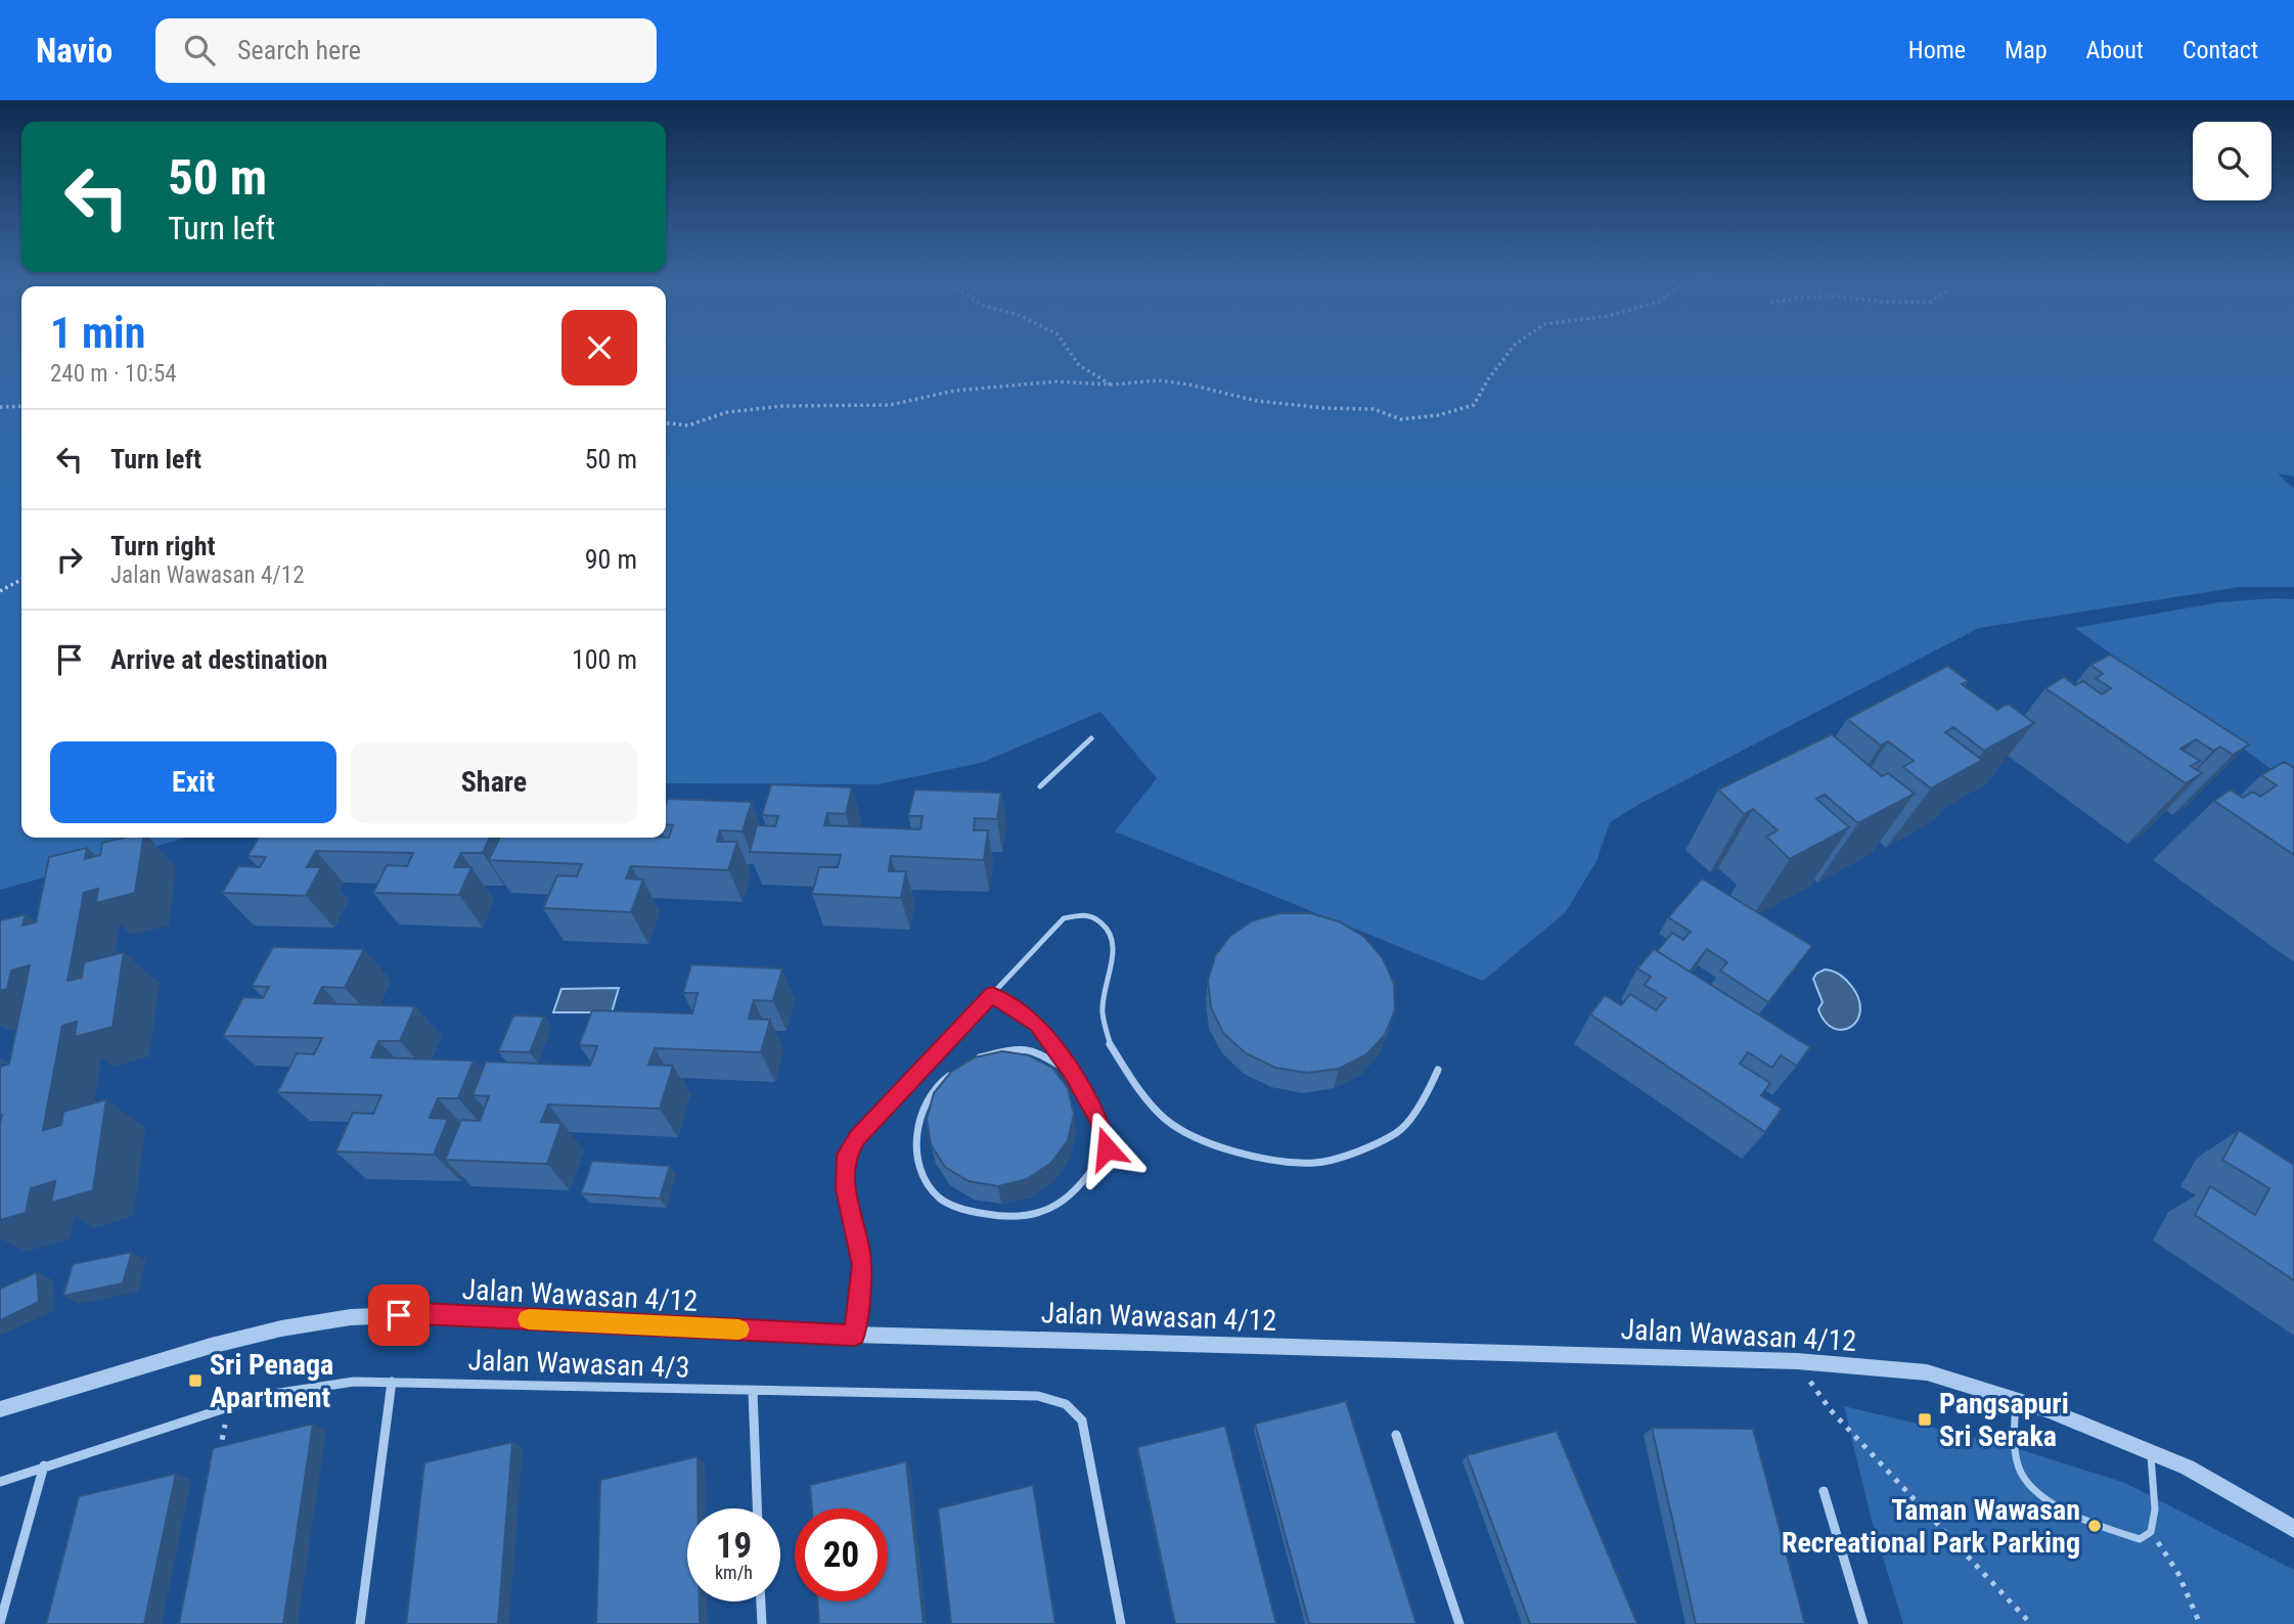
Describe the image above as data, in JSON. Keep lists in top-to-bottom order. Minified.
{"streets":{"street":["Jalan Wawasan 4/12","Jalan Wawasan 4/3"]},"places":{"transit":["Sri Penaga Apartment","Pangsapuri Sri Seraka"],"other":["Taman Wawasan Recreational Park Parking"]},"page":{"header":"Navio","search":"Search here","nav":["Home","Map","About","Contact"],"turn":["50 m","Turn left"],"heading":["1 min","240 m · 10:54"],"list":[{"name":"Turn left","value":"50 m"},{"name":"Turn right","note":"Jalan Wawasan 4/12","value":"90 m"},{"name":"Arrive at destination","value":"100 m"}],"buttons":["Exit","Share"],"speed":"19 km/h","limit":"20"}}
